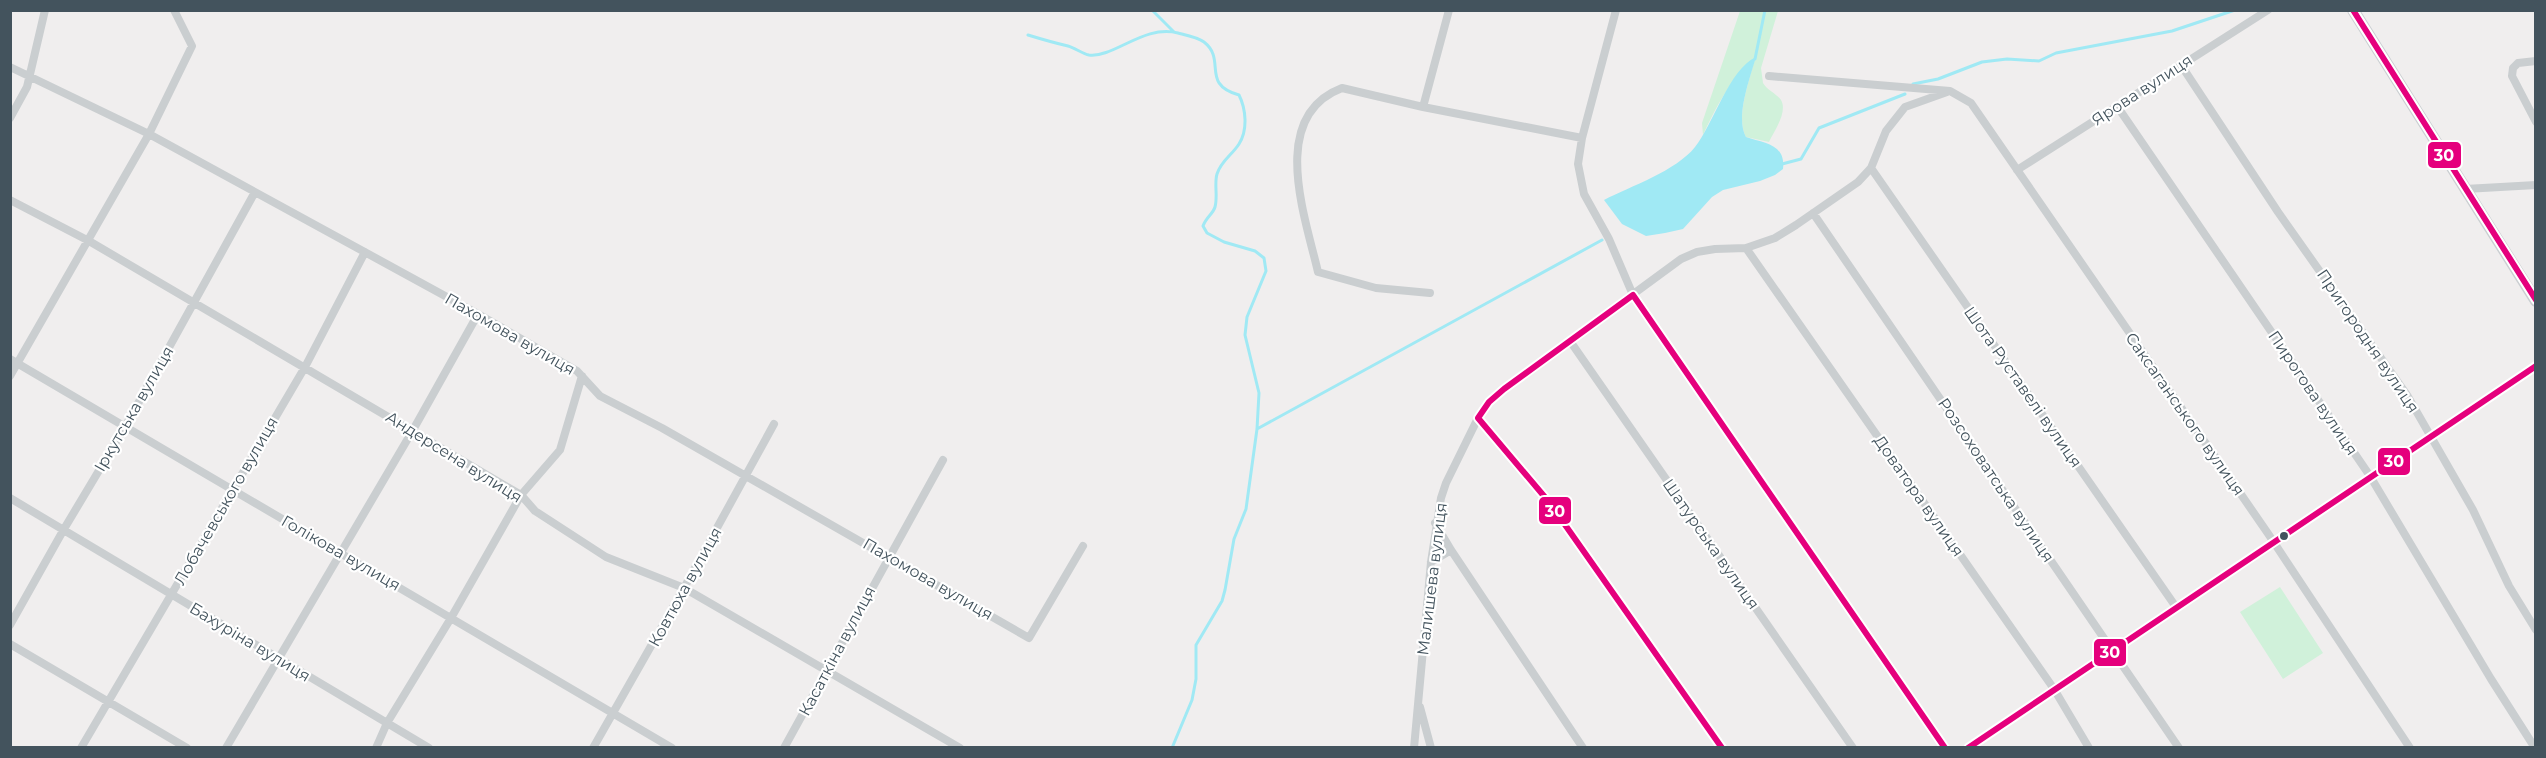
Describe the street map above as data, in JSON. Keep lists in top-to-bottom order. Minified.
{"streets":{"street":["Ярова вулиця","Пахомова вулиця","Пригородня вулиця","Шота Руставелі вулиця","Пирогова вулиця","Іркутська вулиця","Саксаганського вулиця","Андерсена вулиця","Розсоховатська вулиця","Доватора вулиця","Лобачевського вулиця","Шатурська вулиця","Голікова вулиця","Малишева вулиця","Ковтюха вулиця","Бахуріна вулиця","Касаткіна вулиця"]},"crossings":[["Ярова вулиця","Пригородня вулиця"],["Ярова вулиця","Пирогова вулиця"],["Ярова вулиця","Саксаганського вулиця"],["Пахомова вулиця","Іркутська вулиця"],["Пахомова вулиця","Лобачевського вулиця"],["Пахомова вулиця","Ковтюха вулиця"],["Пахомова вулиця","Касаткіна вулиця"],["Шота Руставелі вулиця","Малишева вулиця"],["Іркутська вулиця","Андерсена вулиця"],["Іркутська вулиця","Голікова вулиця"],["Іркутська вулиця","Бахуріна вулиця"],["Андерсена вулиця","Лобачевського вулиця"],["Андерсена вулиця","Ковтюха вулиця"],["Андерсена вулиця","Касаткіна вулиця"],["Розсоховатська вулиця","Малишева вулиця"],["Доватора вулиця","Малишева вулиця"],["Лобачевського вулиця","Голікова вулиця"],["Лобачевського вулиця","Бахуріна вулиця"],["Шатурська вулиця","Малишева вулиця"],["Голікова вулиця","Ковтюха вулиця"]],"lines":["transit line 30"]}
